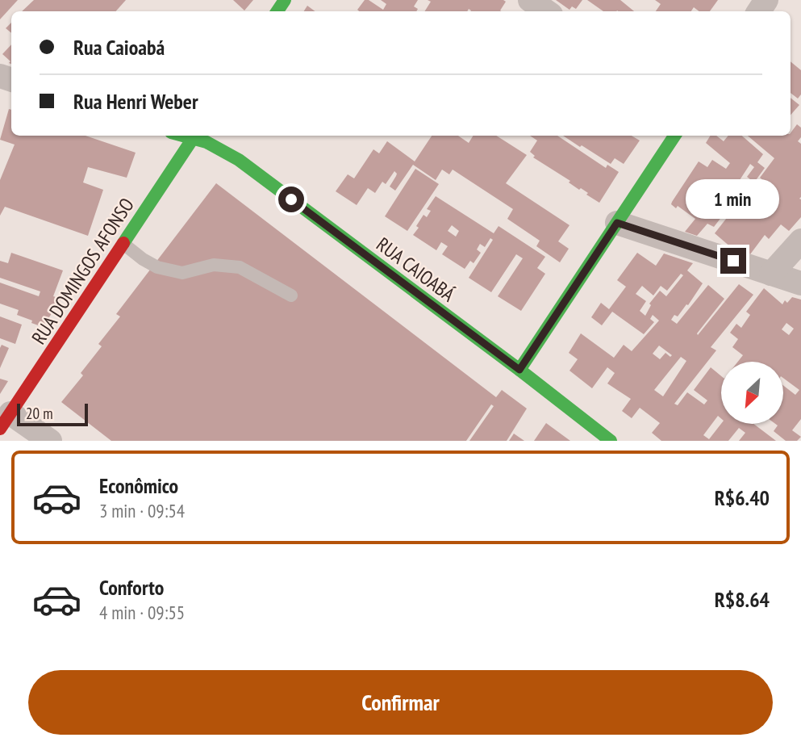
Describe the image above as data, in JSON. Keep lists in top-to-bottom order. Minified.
{"streets":{"street":["RUA CAIOABÁ","RUA DOMINGOS AFONSO"]},"scale_bar":"20 m","north":"bottom left","page":{"banner":["Rua Caioabá","Rua Henri Weber"],"bubble":"1 min","scale":"20 m","list":[{"name":"Econômico","note":"3 min · 09:54","value":"R$6.40"},{"name":"Conforto","note":"4 min · 09:55","value":"R$8.64"}],"buttons":"Confirmar"}}
